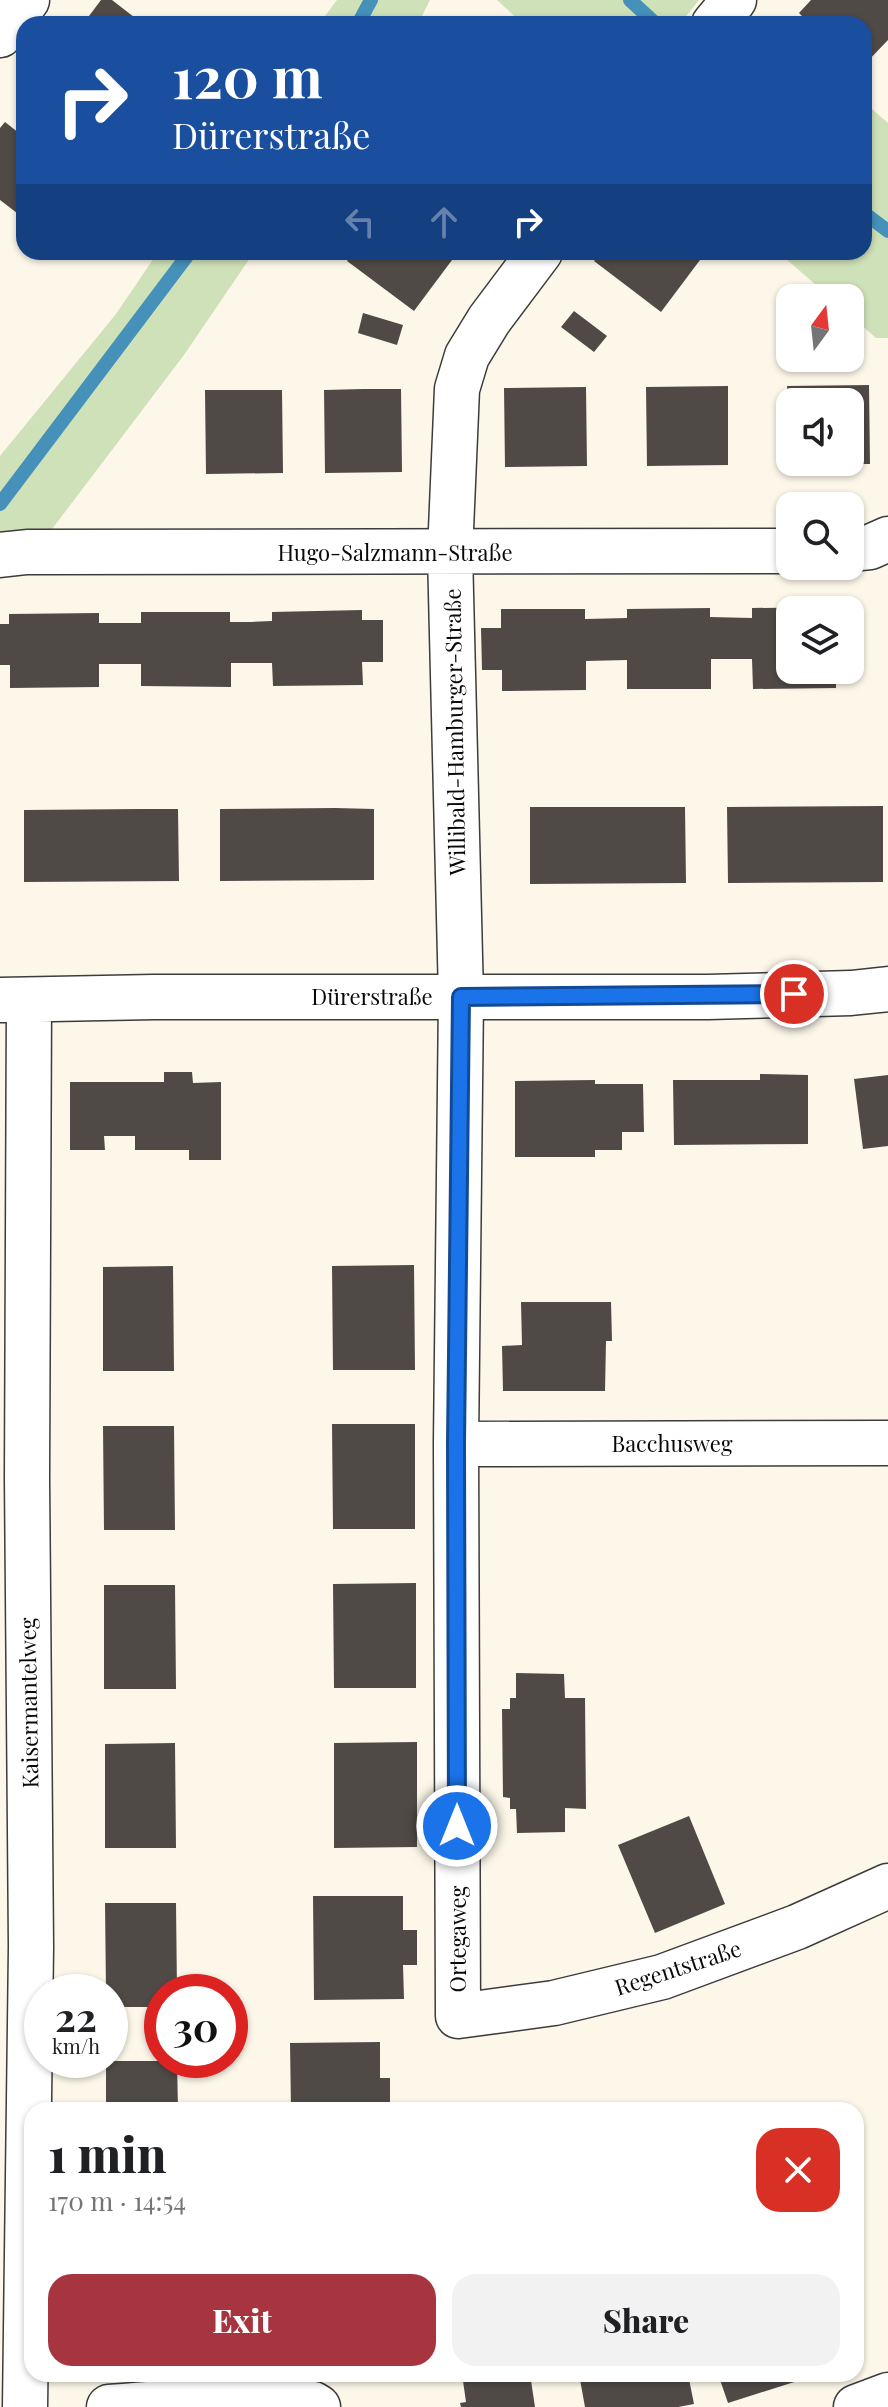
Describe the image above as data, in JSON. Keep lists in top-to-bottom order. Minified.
{"streets":{"street":["Hugo-Salzmann-Straße","Willibald-Hamburger-Straße","Dürerstraße","Bacchusweg","Kaisermantelweg","Ortegaweg","Regentstraße"]},"crossings":[["Hugo-Salzmann-Straße","Willibald-Hamburger-Straße"],["Willibald-Hamburger-Straße","Dürerstraße"],["Willibald-Hamburger-Straße","Ortegaweg"],["Dürerstraße","Kaisermantelweg"],["Dürerstraße","Ortegaweg"],["Bacchusweg","Ortegaweg"],["Ortegaweg","Regentstraße"]],"north":"top","page":{"turn":["120 m","Dürerstraße"],"speed":"22 km/h","limit":"30","heading":["1 min","170 m · 14:54"],"buttons":["Exit","Share"]}}
